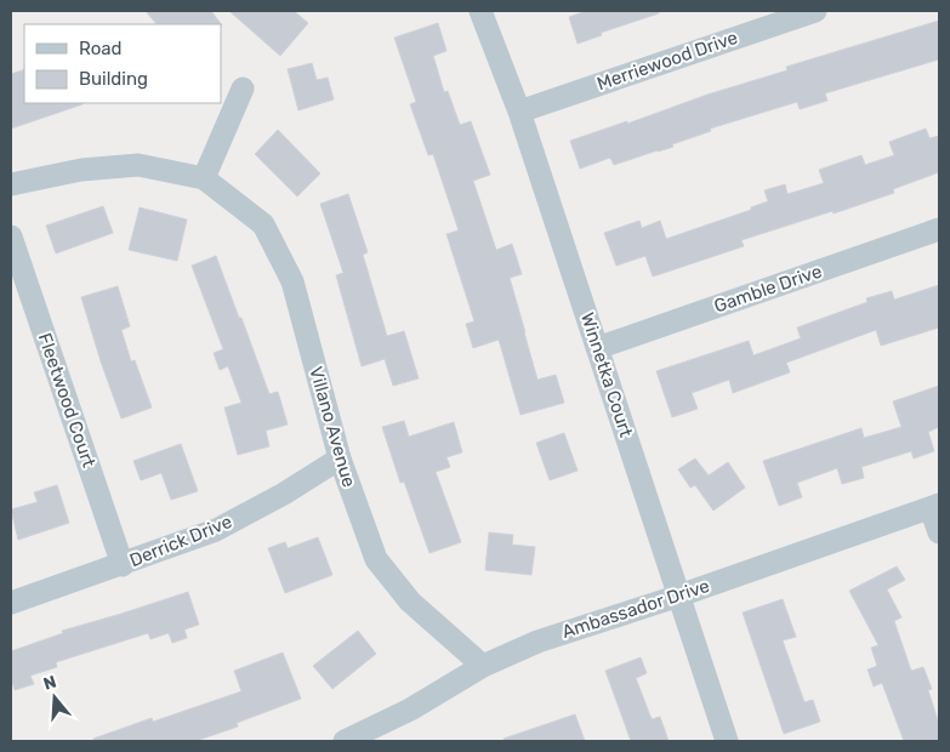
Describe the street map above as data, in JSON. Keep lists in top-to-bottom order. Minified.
{"streets":{"street":["Merriewood Drive","Gamble Drive","Winnetka Court","Fleetwood Court","Villano Avenue","Derrick Drive","Ambassador Drive"]},"crossings":[["Merriewood Drive","Winnetka Court"],["Gamble Drive","Winnetka Court"],["Winnetka Court","Ambassador Drive"],["Fleetwood Court","Derrick Drive"],["Villano Avenue","Derrick Drive"],["Villano Avenue","Ambassador Drive"]],"legend":["Road","Building"],"north":"top"}
